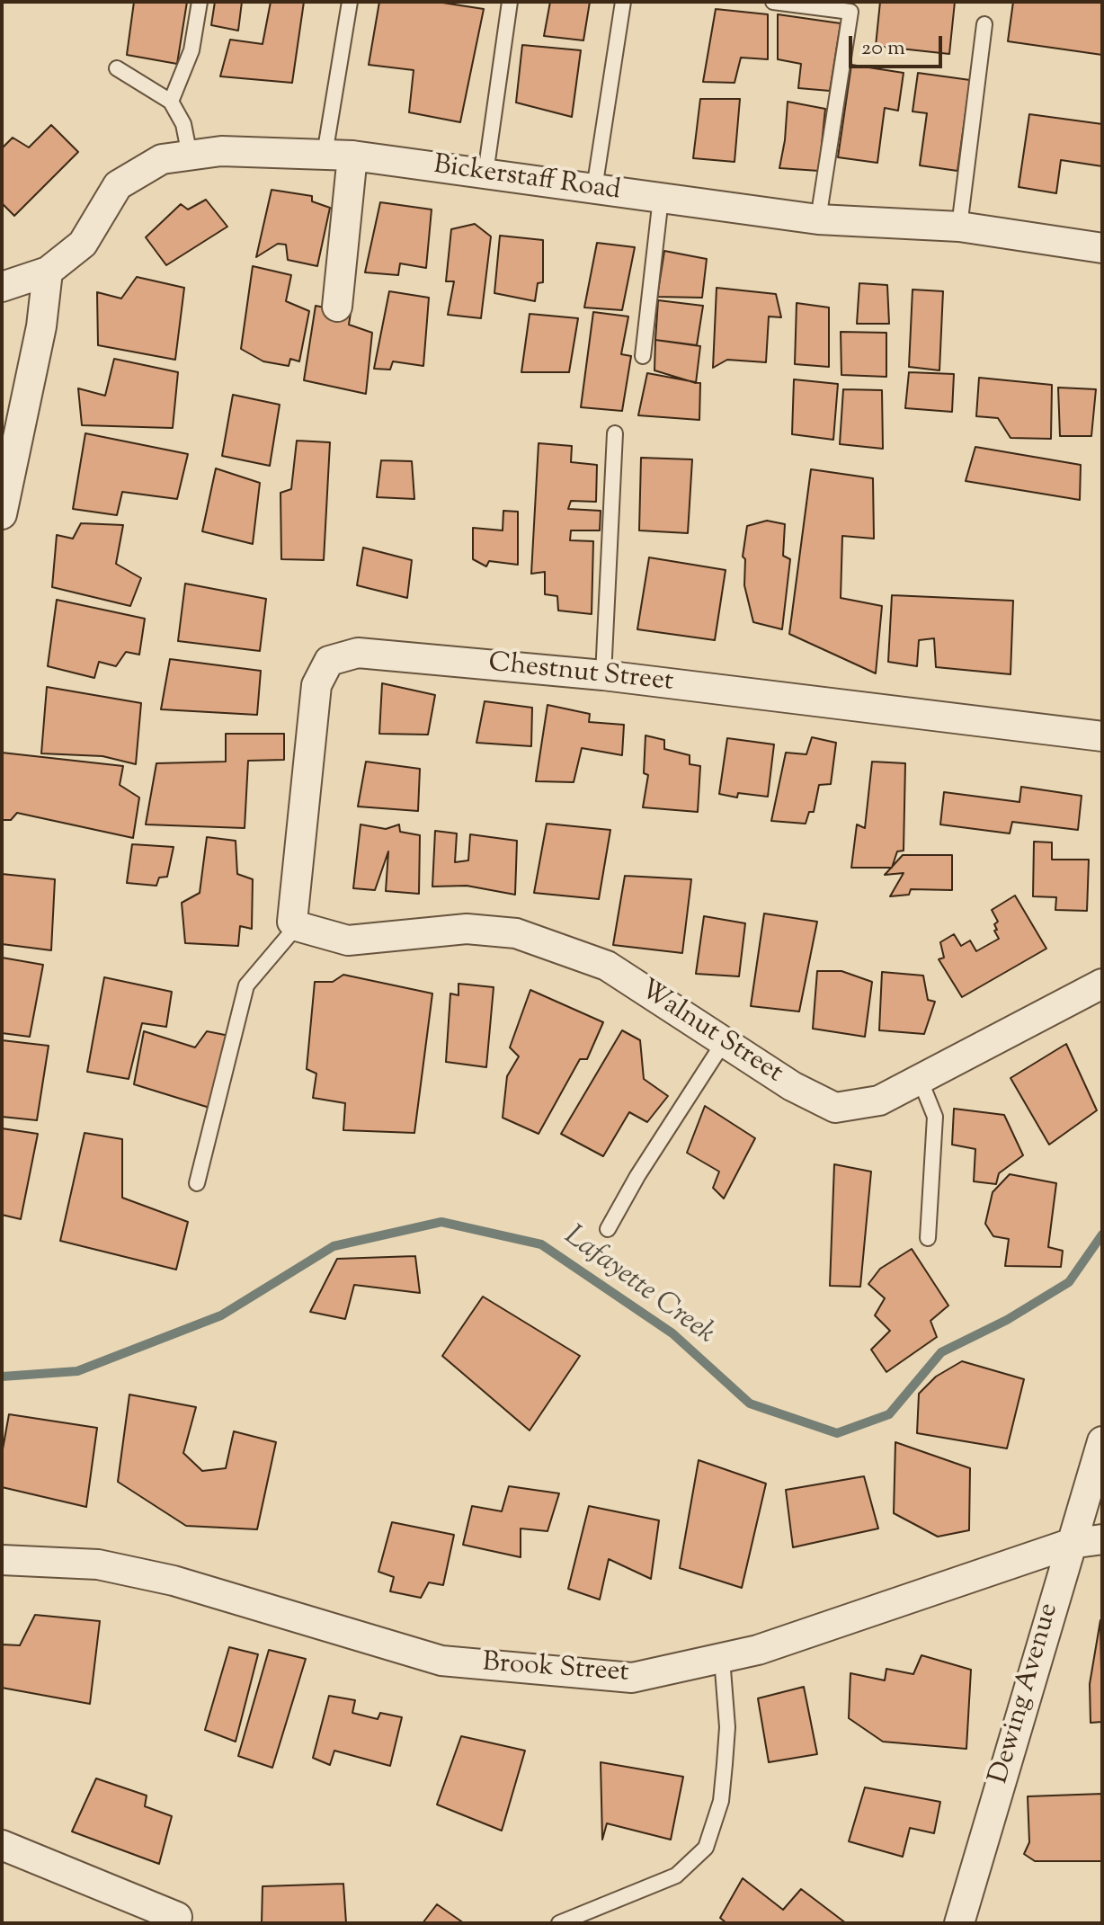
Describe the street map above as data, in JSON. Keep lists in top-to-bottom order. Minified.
{"streets":{"street":["Bickerstaff Road","Chestnut Street","Walnut Street","Brook Street","Dewing Avenue"]},"crossings":[["Chestnut Street","Walnut Street"],["Brook Street","Dewing Avenue"]],"water":["Lafayette Creek"],"scale_bar":"20 m"}
